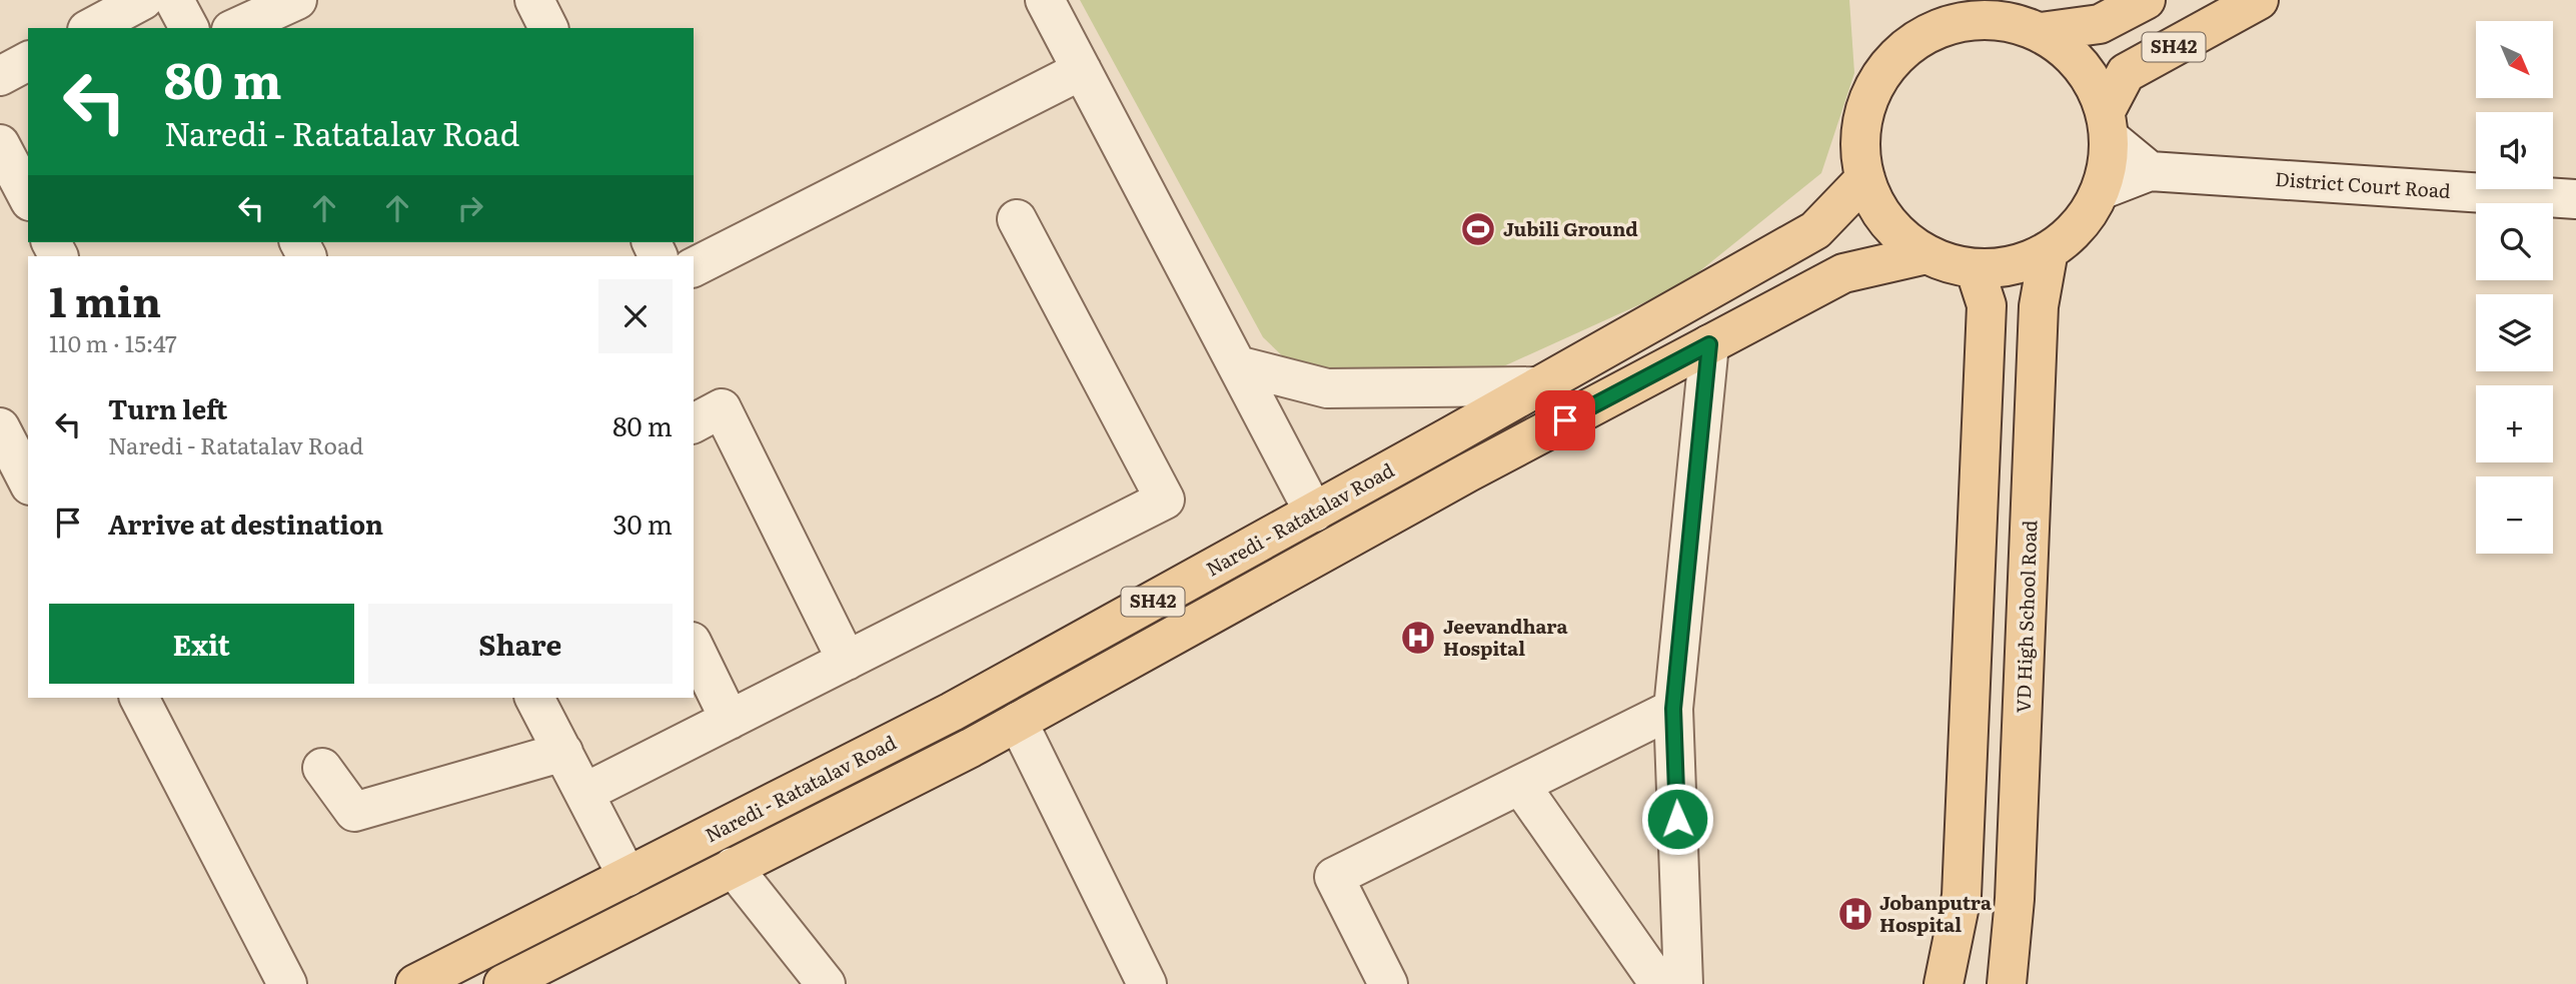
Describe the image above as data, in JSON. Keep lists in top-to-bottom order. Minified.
{"streets":{"main road":["SH42","Naredi - Ratatalav Road","VD High School Road"],"street":["District Court Road"]},"crossings":[["SH42","Naredi - Ratatalav Road"],["SH42","VD High School Road"],["Naredi - Ratatalav Road","VD High School Road"]],"places":{"sports":["Jubili Ground"],"hospital":["Jeevandhara Hospital","Jobanputra Hospital"]},"north":"bottom right","page":{"map_buttons":["+","−"],"turn":["80 m","Naredi - Ratatalav Road"],"heading":["1 min","110 m · 15:47"],"list":[{"name":"Turn left","note":"Naredi - Ratatalav Road","value":"80 m"},{"name":"Arrive at destination","value":"30 m"}],"buttons":["Exit","Share"]}}
